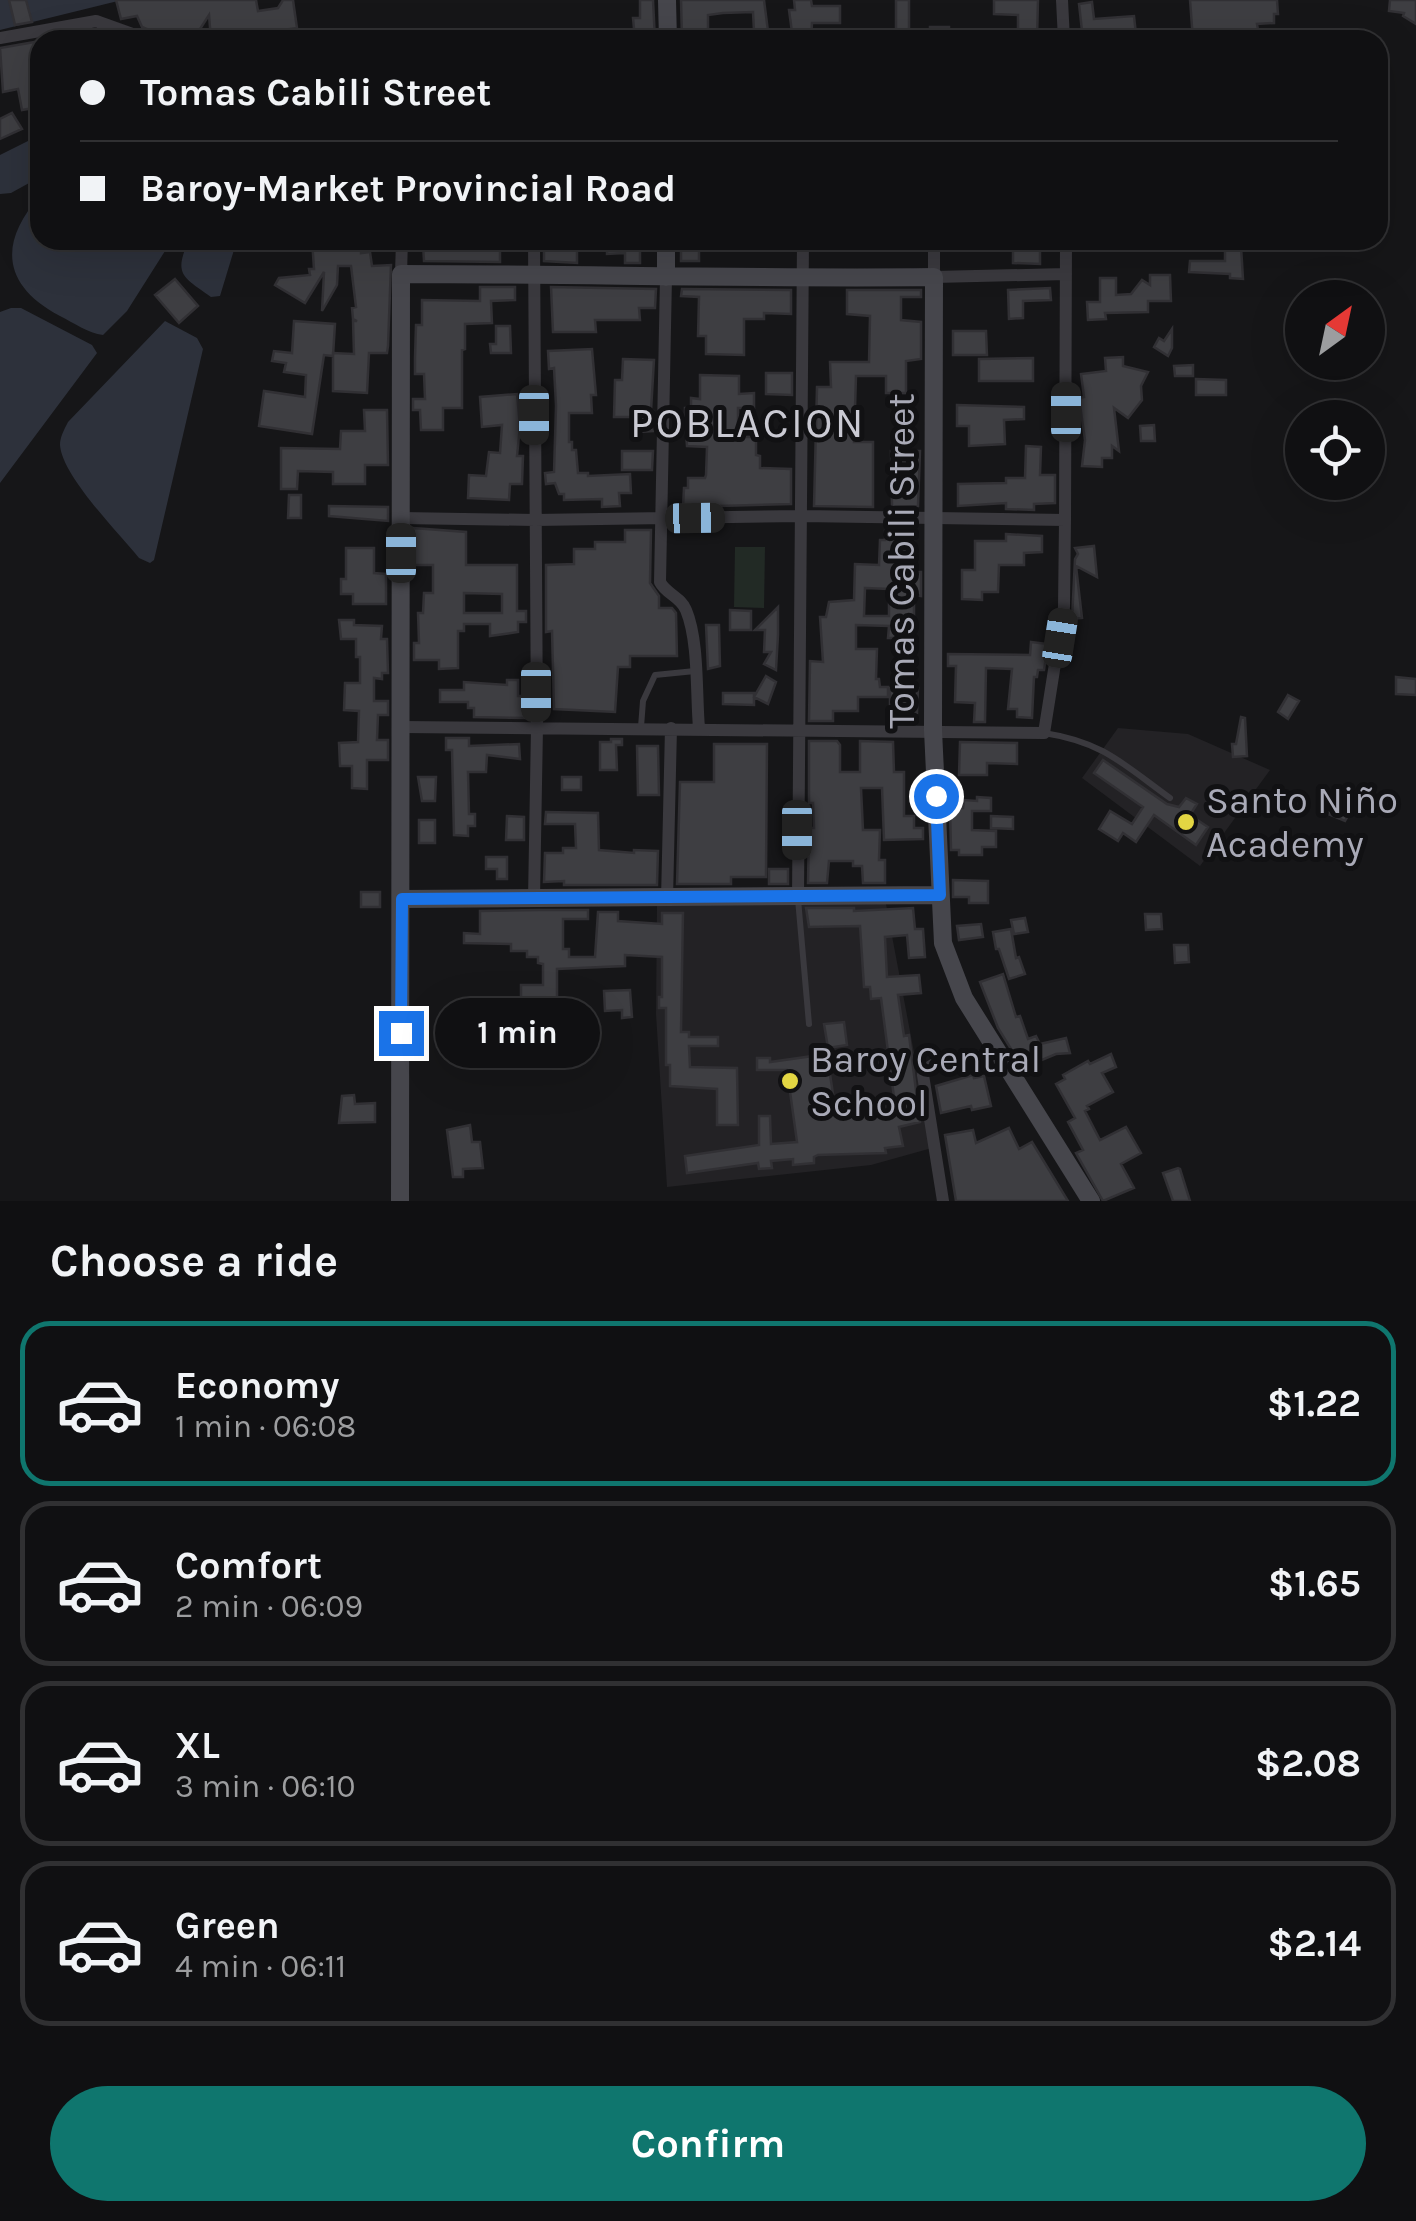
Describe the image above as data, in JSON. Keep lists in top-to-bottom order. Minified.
{"streets":{"street":["Tomas Cabili Street"]},"districts":["POBLACION"],"places":["Santo Niño Academy","Baroy Central School"],"north":"top right","page":{"banner":["Tomas Cabili Street","Baroy-Market Provincial Road"],"bubble":"1 min","heading":"Choose a ride","list":[{"name":"Economy","note":"1 min · 06:08","value":"$1.22"},{"name":"Comfort","note":"2 min · 06:09","value":"$1.65"},{"name":"XL","note":"3 min · 06:10","value":"$2.08"},{"name":"Green","note":"4 min · 06:11","value":"$2.14"}],"buttons":"Confirm"}}
